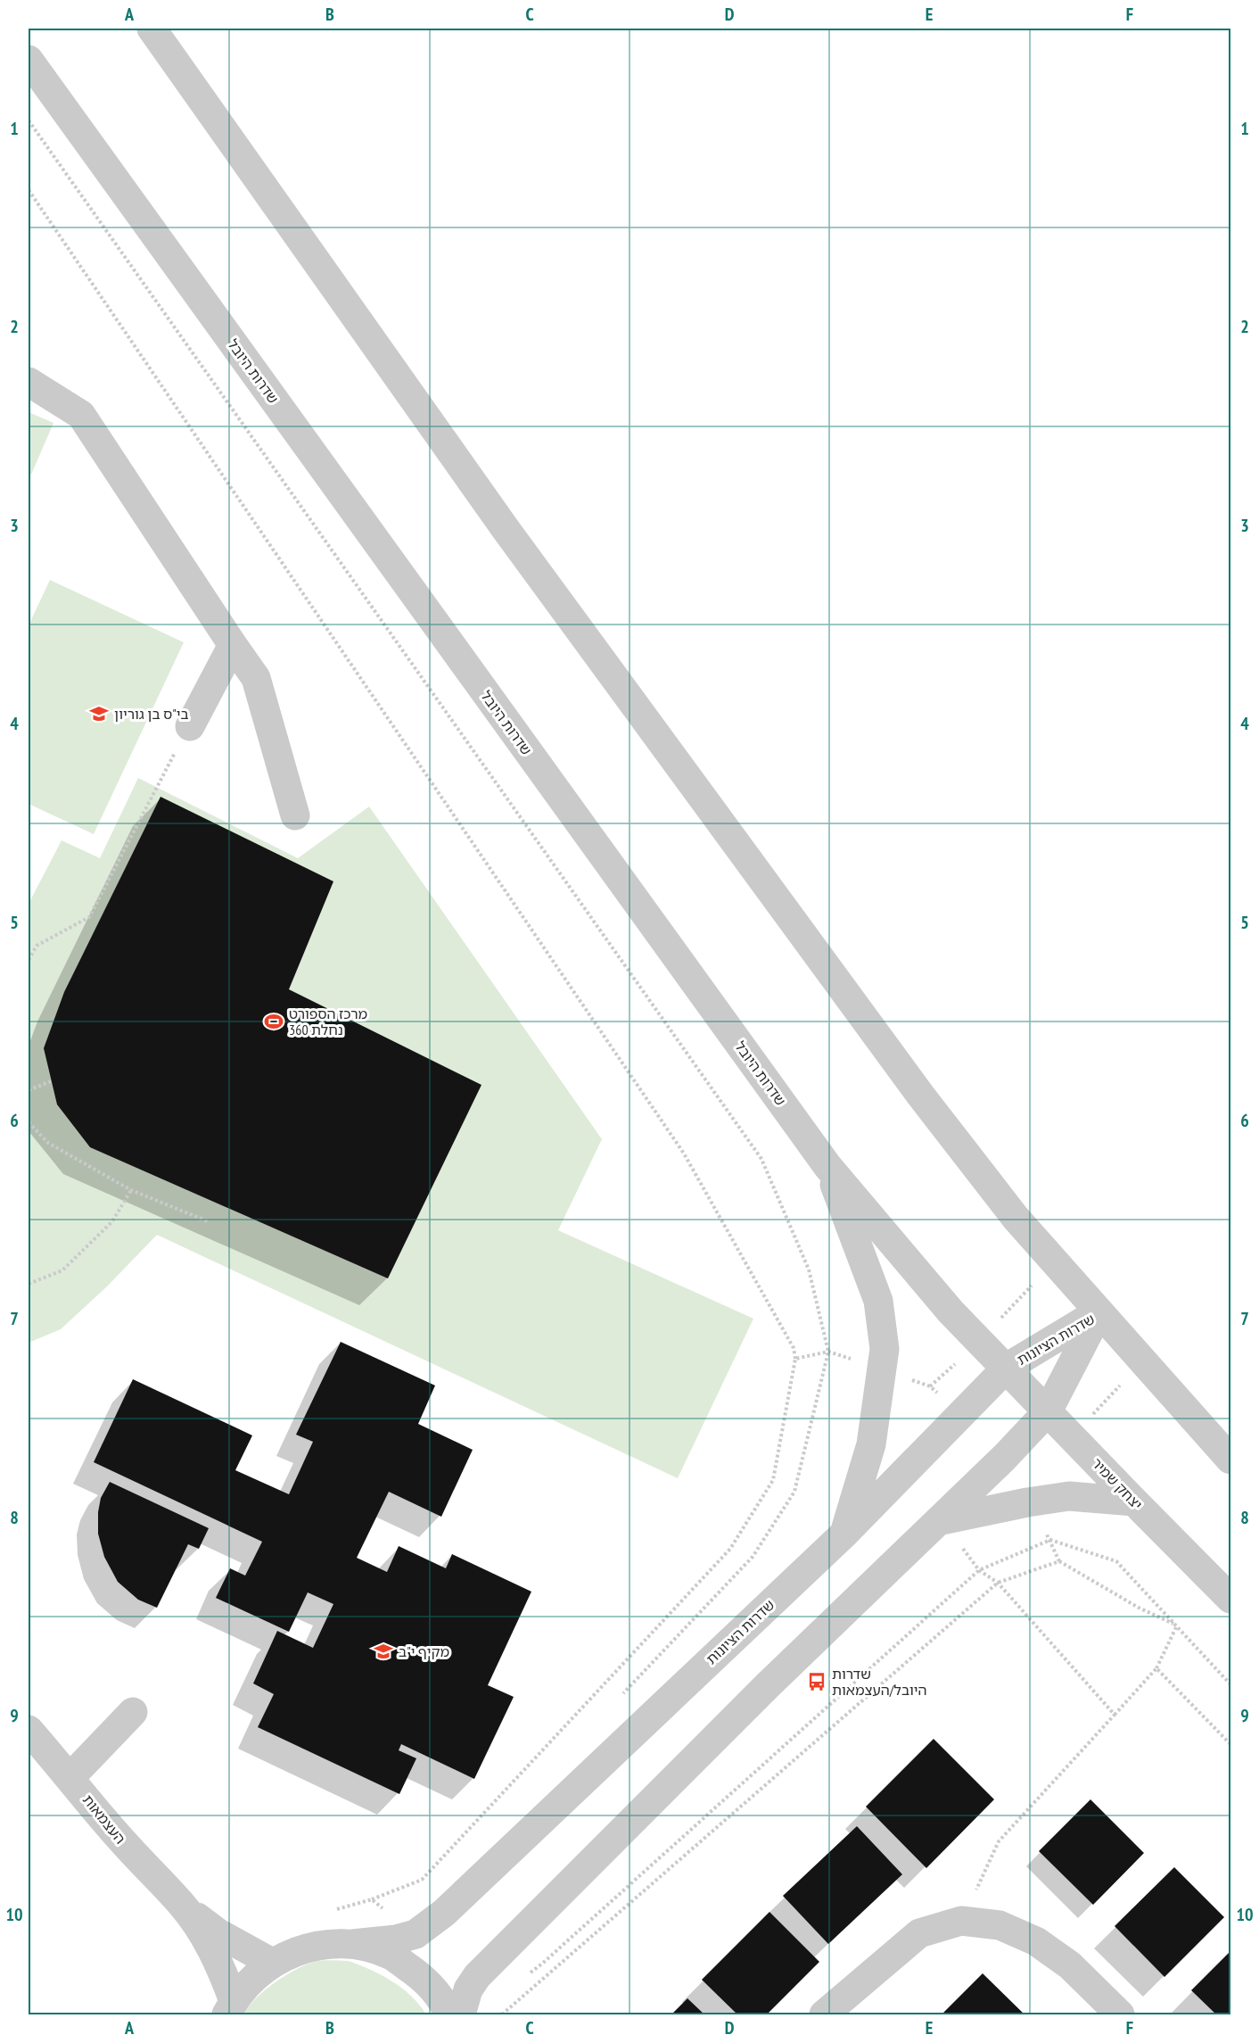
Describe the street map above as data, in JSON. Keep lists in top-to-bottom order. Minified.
{"streets":{"street":["שדרות היובל","שדרות הציונות","יצחק שמיר","העצמאות"]},"crossings":[["שדרות היובל","שדרות הציונות"],["שדרות היובל","יצחק שמיר"],["שדרות הציונות","יצחק שמיר"],["שדרות הציונות","העצמאות"]],"places":{"school or university":["בי\"ס בן גוריון","מקיף י\"ב"],"sports":["מרכז הספורט 360 נחלת"],"bus stop":["שדרות היובל/העצמאות"]},"grid":{"columns":["A","B","C","D","E","F"],"rows":["1","2","3","4","5","6","7","8","9","10"]}}
